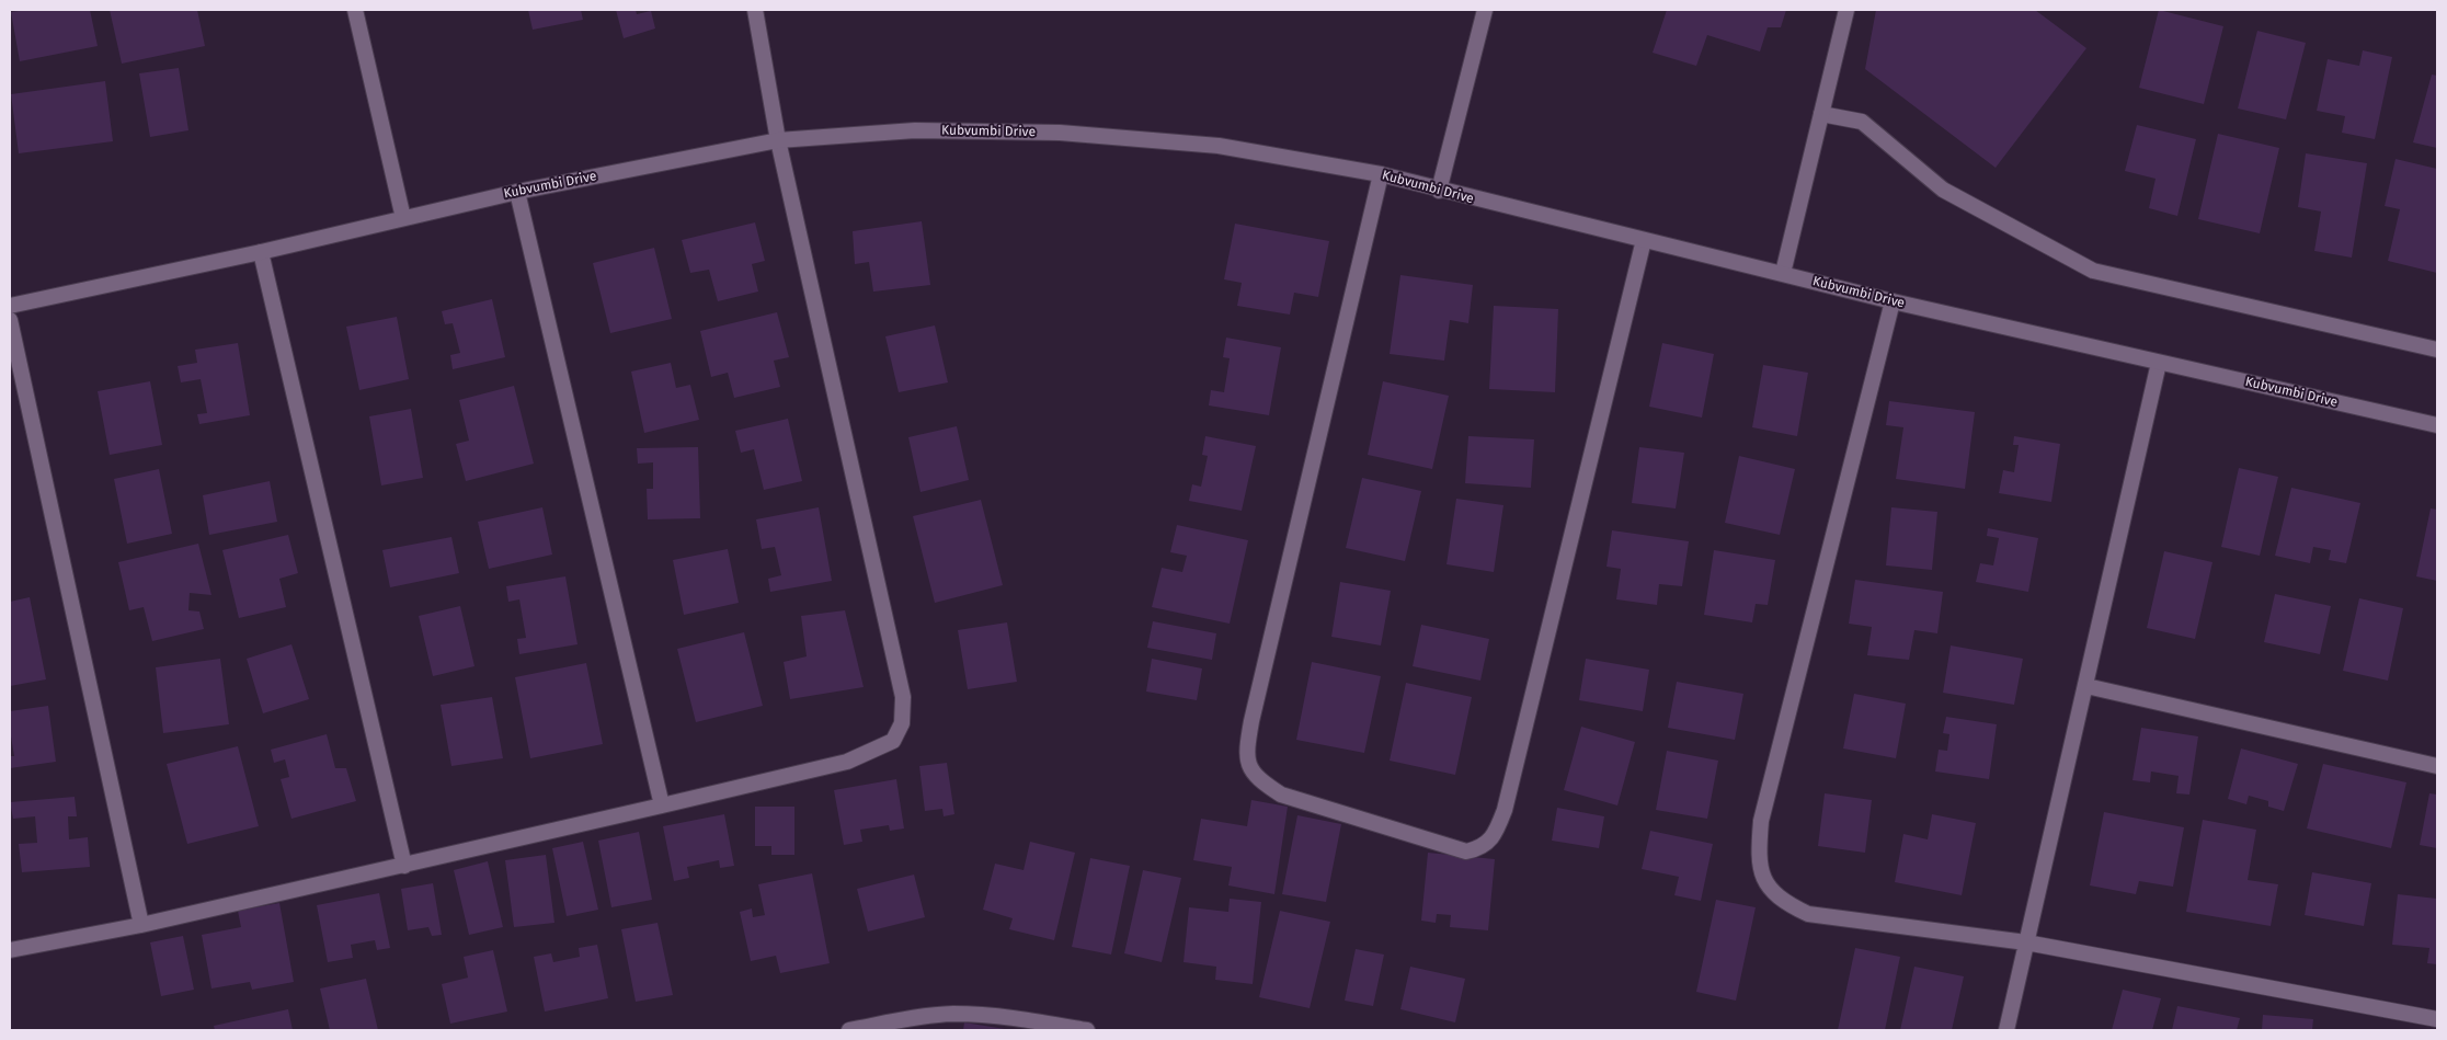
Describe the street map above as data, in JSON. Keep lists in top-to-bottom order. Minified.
{"streets":{"street":["Kubvumbi Drive"]}}
